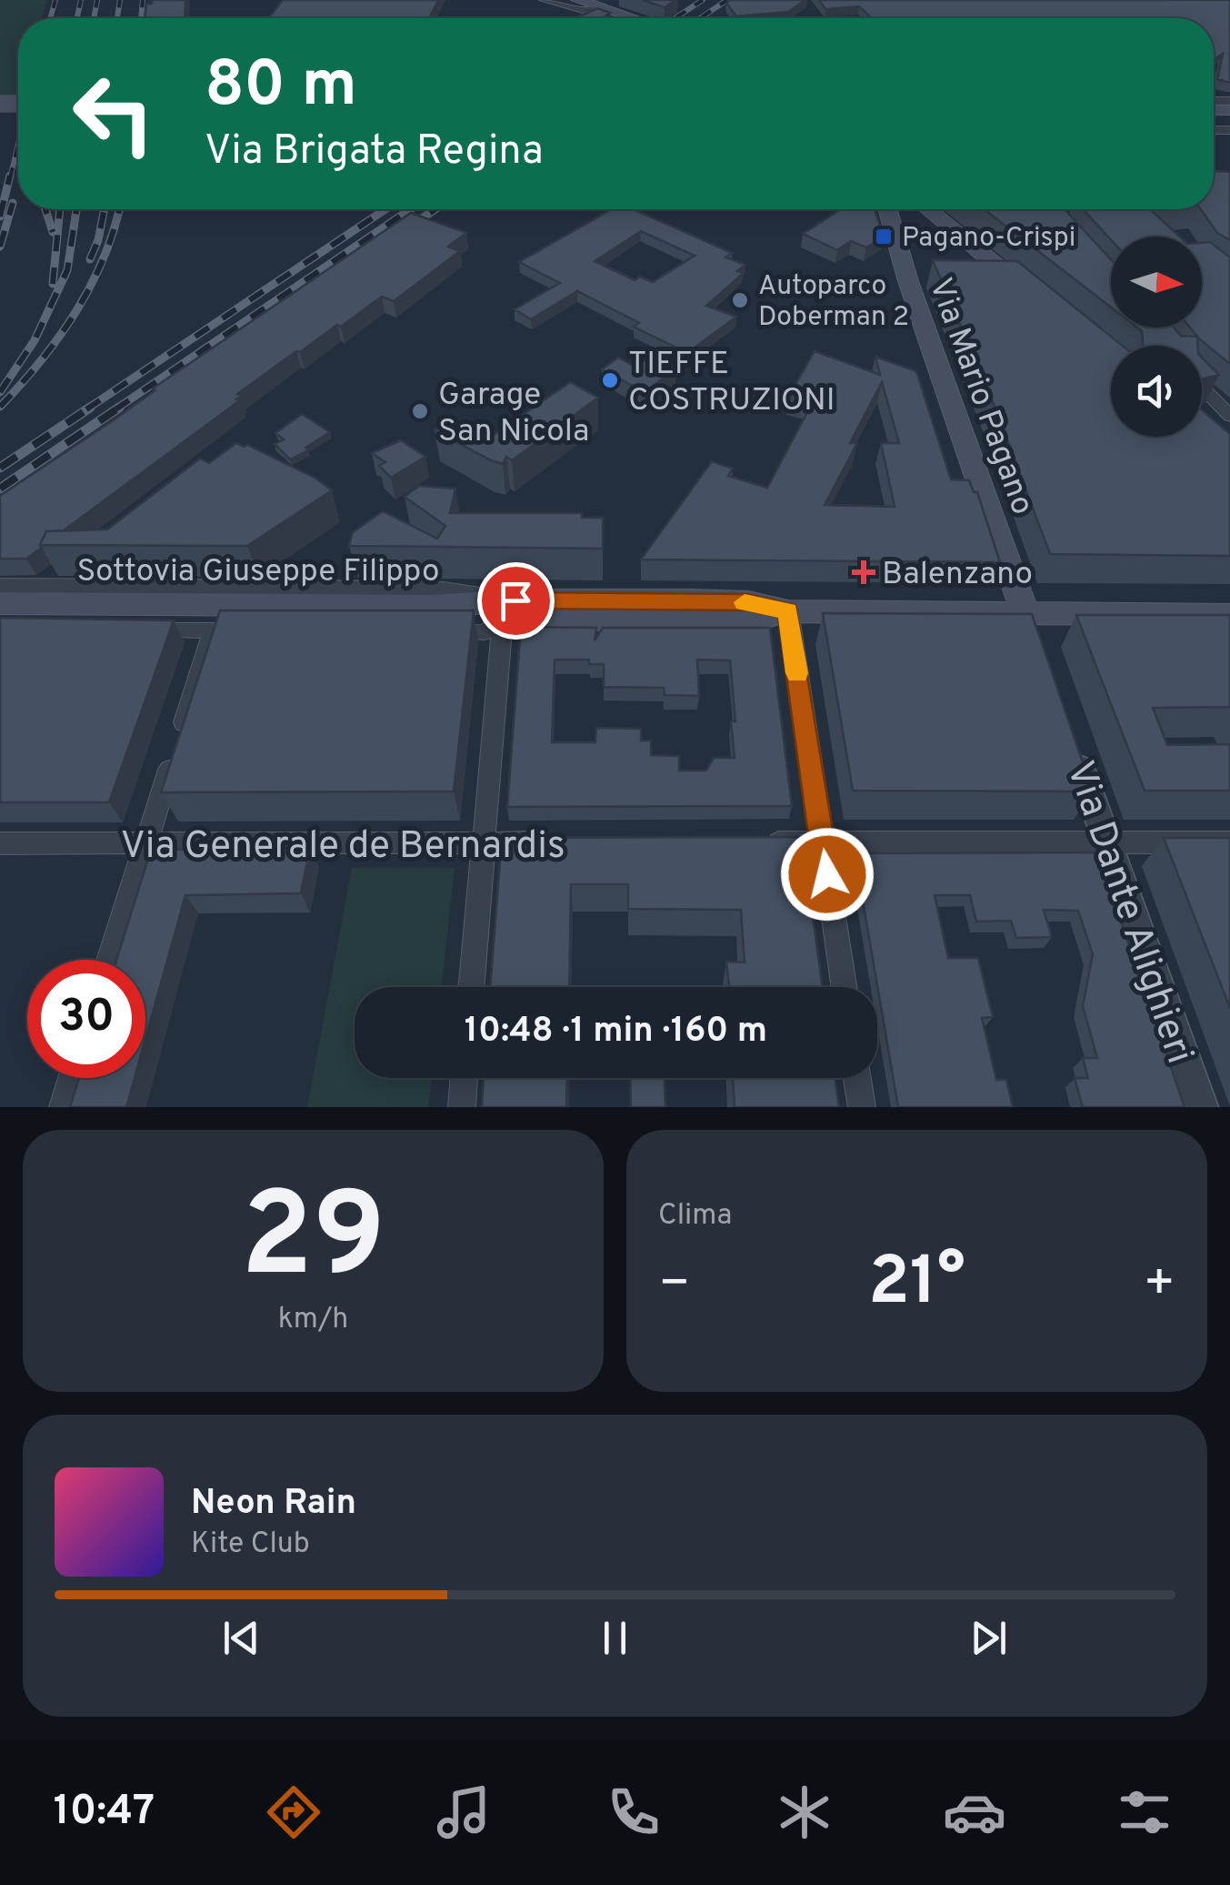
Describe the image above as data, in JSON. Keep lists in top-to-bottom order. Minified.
{"streets":{"main road":["Via Mario Pagano","Sottovia Giuseppe Filippo"],"street":["Via Generale de Bernardis","Via Dante Alighieri"]},"places":{"transit":["Pagano-Crispi"],"other":["Autoparco Doberman 2","TIEFFE COSTRUZIONI","Garage San Nicola"],"health":["Balenzano"]},"north":"right","page":{"turn":["80 m","Via Brigata Regina"],"limit":"30","trip":"10:48 · 1 min · 160 m","tile":[["29","km/h"],"Clima"],"heat":["−","21°","+"],"song":["Neon Rain","Kite Club"],"tabs":"10:47"}}
